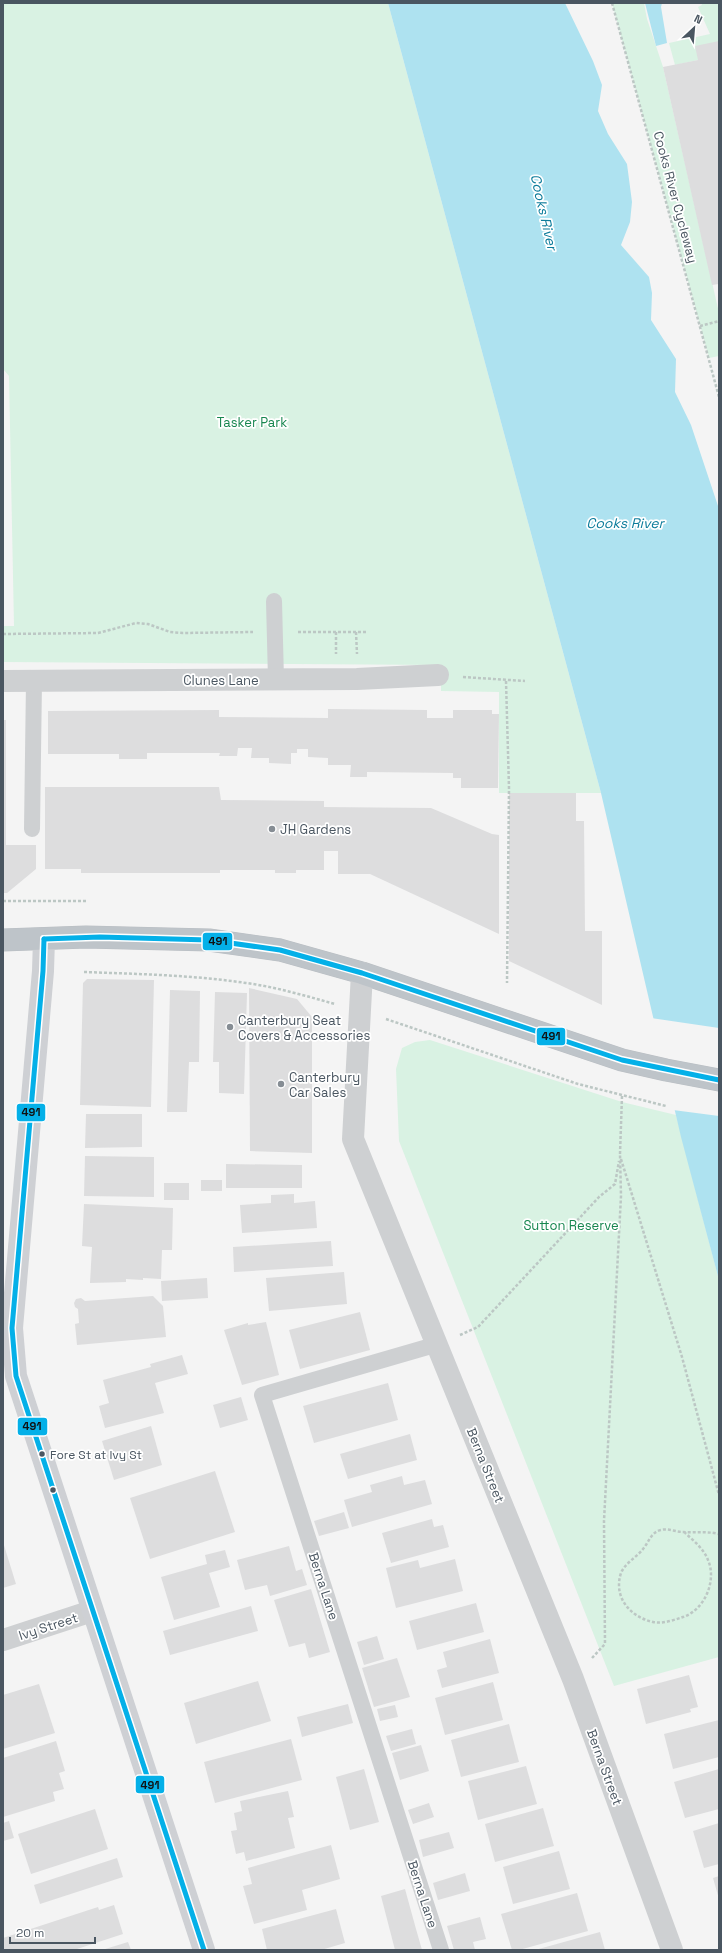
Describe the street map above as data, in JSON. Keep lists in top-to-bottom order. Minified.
{"streets":{"street":["Clunes Lane","Berna Street","Ivy Street"],"lane":["Berna Lane"],"path":["Cooks River Cycleway"]},"crossings":[["Berna Street","Berna Lane"]],"water":["Cooks River"],"parks":["Tasker Park","Sutton Reserve"],"places":["JH Gardens","Canterbury Seat Covers & Accessories","Canterbury Car Sales","Fore St at Ivy St"],"lines":["transit line 491"],"scale_bar":"20 m","north":"top right"}
